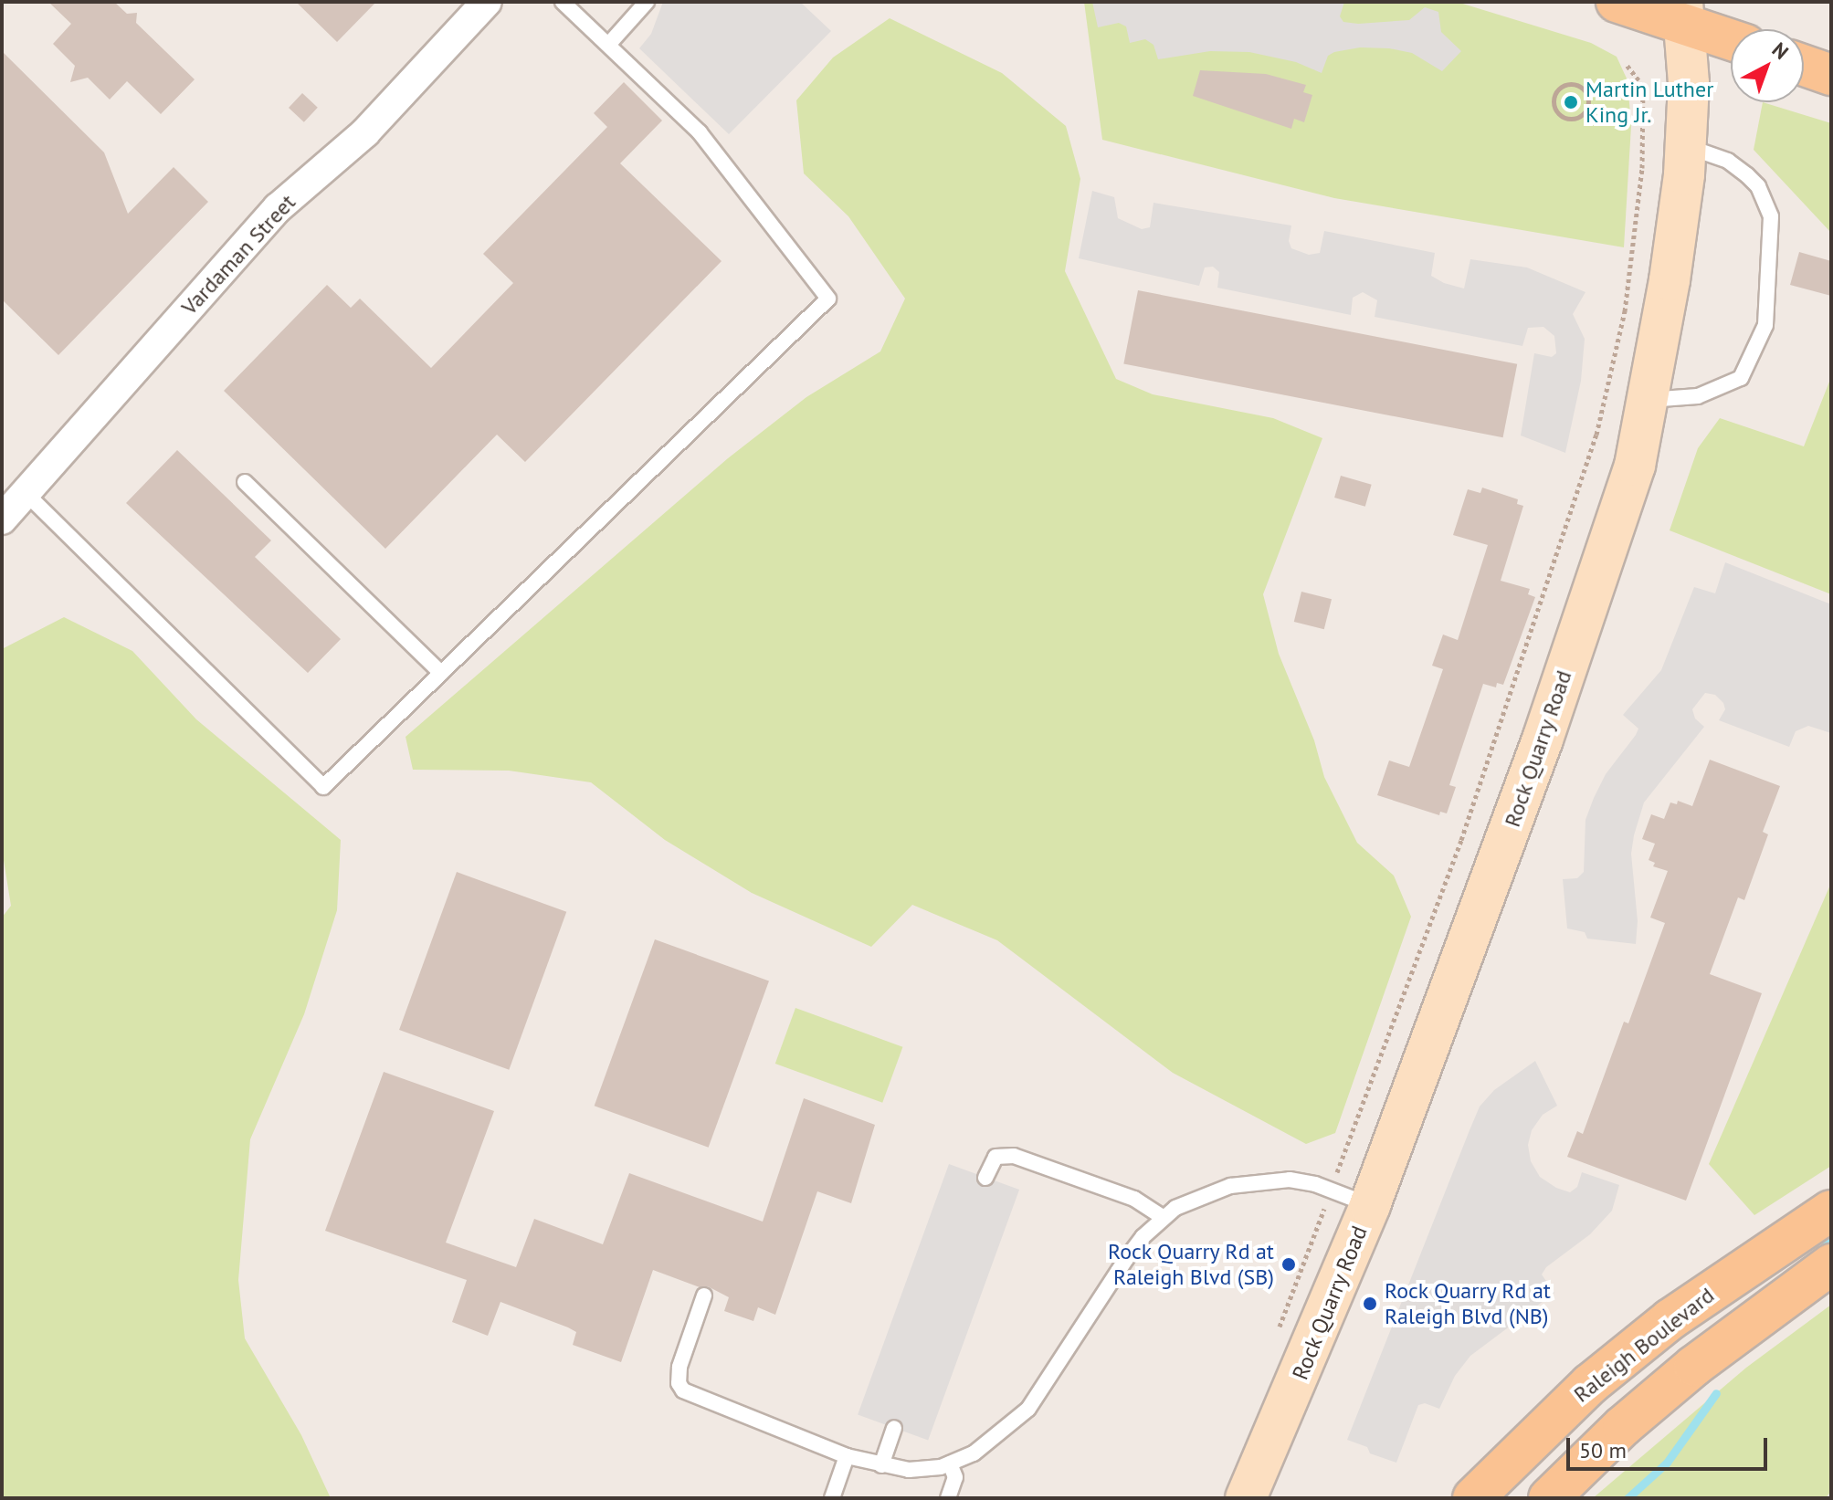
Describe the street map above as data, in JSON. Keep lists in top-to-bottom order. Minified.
{"streets":{"main road":["Rock Quarry Road","Raleigh Boulevard"],"street":["Vardaman Street"]},"places":["Martin Luther King Jr.","Rock Quarry Rd at Raleigh Blvd (SB)","Rock Quarry Rd at Raleigh Blvd (NB)"],"scale_bar":"50 m","north":"top right"}
